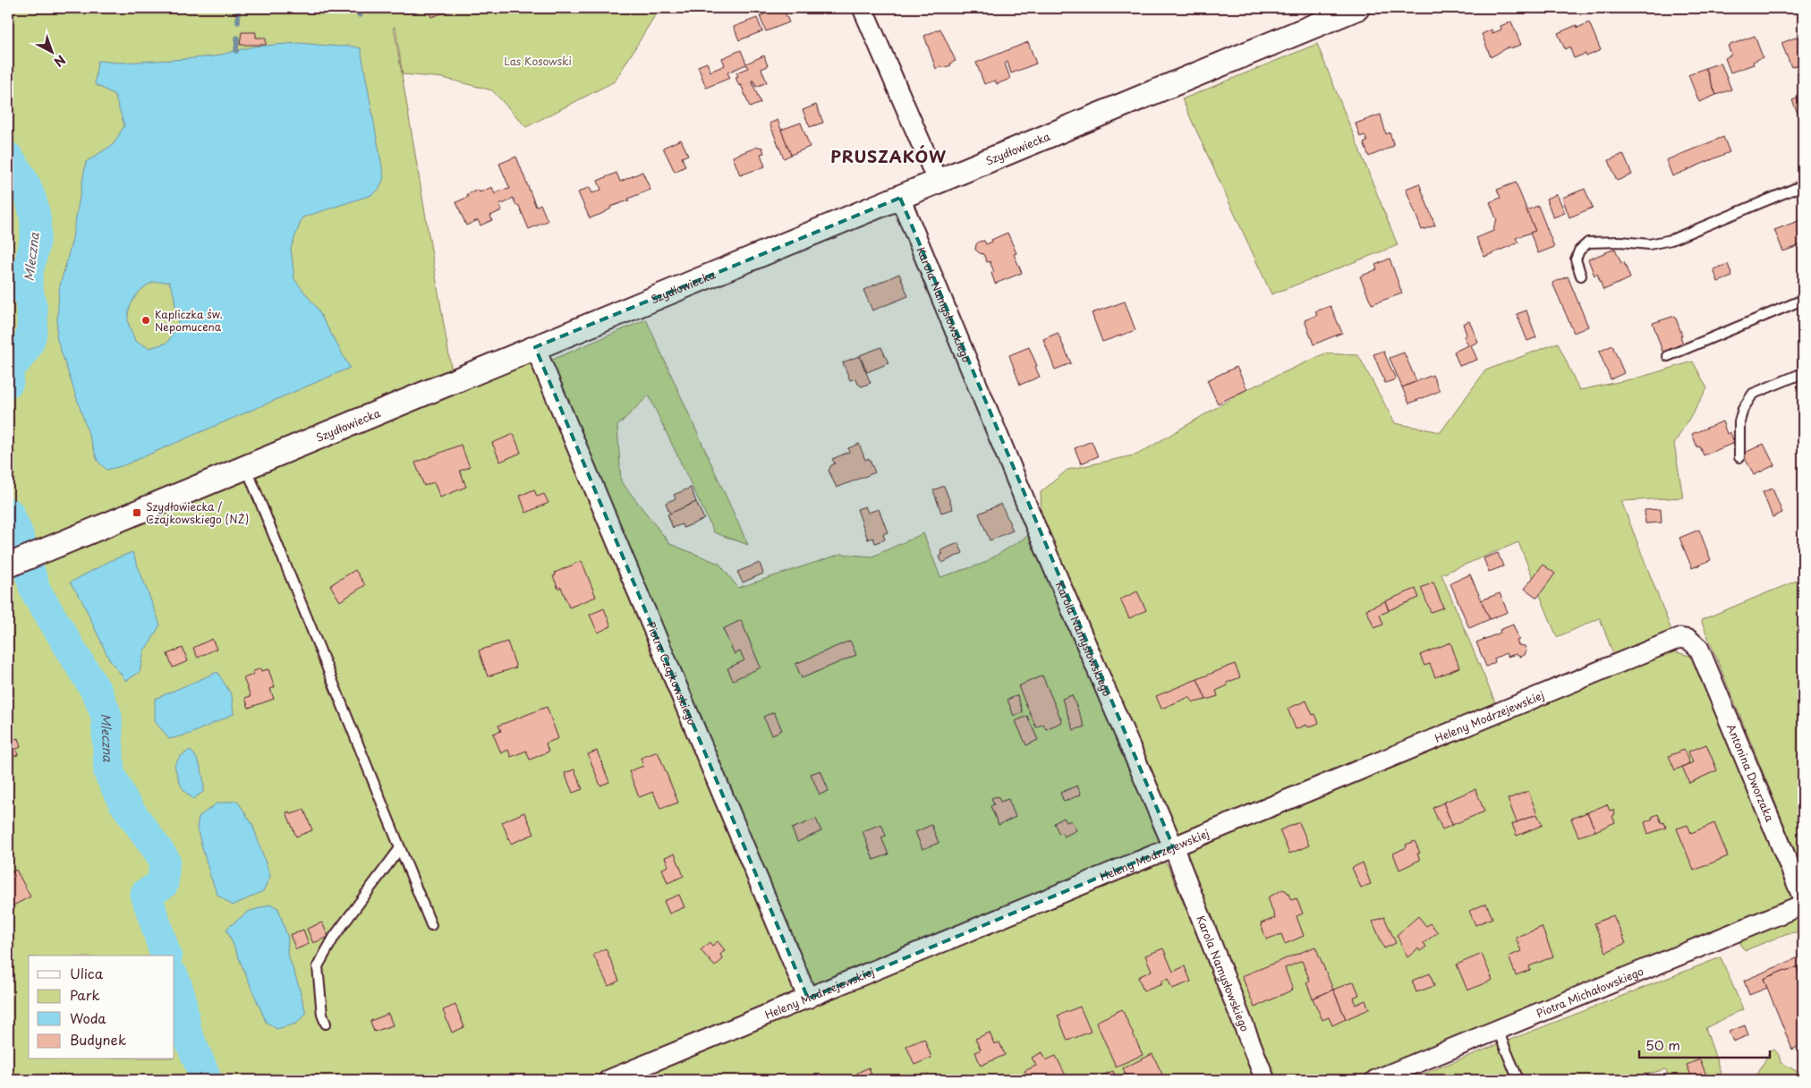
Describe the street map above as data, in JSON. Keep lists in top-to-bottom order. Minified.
{"streets":{"street":["Szydłowiecka","Karola Namysłowskiego","Piotra Czajkowskiego","Heleny Modrzejewskiej","Antonina Dworzaka","Piotra Michałowskiego"]},"crossings":[["Szydłowiecka","Karola Namysłowskiego"],["Szydłowiecka","Piotra Czajkowskiego"],["Karola Namysłowskiego","Heleny Modrzejewskiej"],["Piotra Czajkowskiego","Heleny Modrzejewskiej"],["Heleny Modrzejewskiej","Antonina Dworzaka"]],"districts":["PRUSZAKÓW"],"water":["Mleczna"],"parks":["Las Kosowski"],"places":{"other":["Kapliczka św. Nepomucena"],"transit":["Szydłowiecka / Czajkowskiego (NŻ)"]},"legend":["Ulica","Park","Woda","Budynek"],"scale_bar":"50 m","north":"bottom right"}
